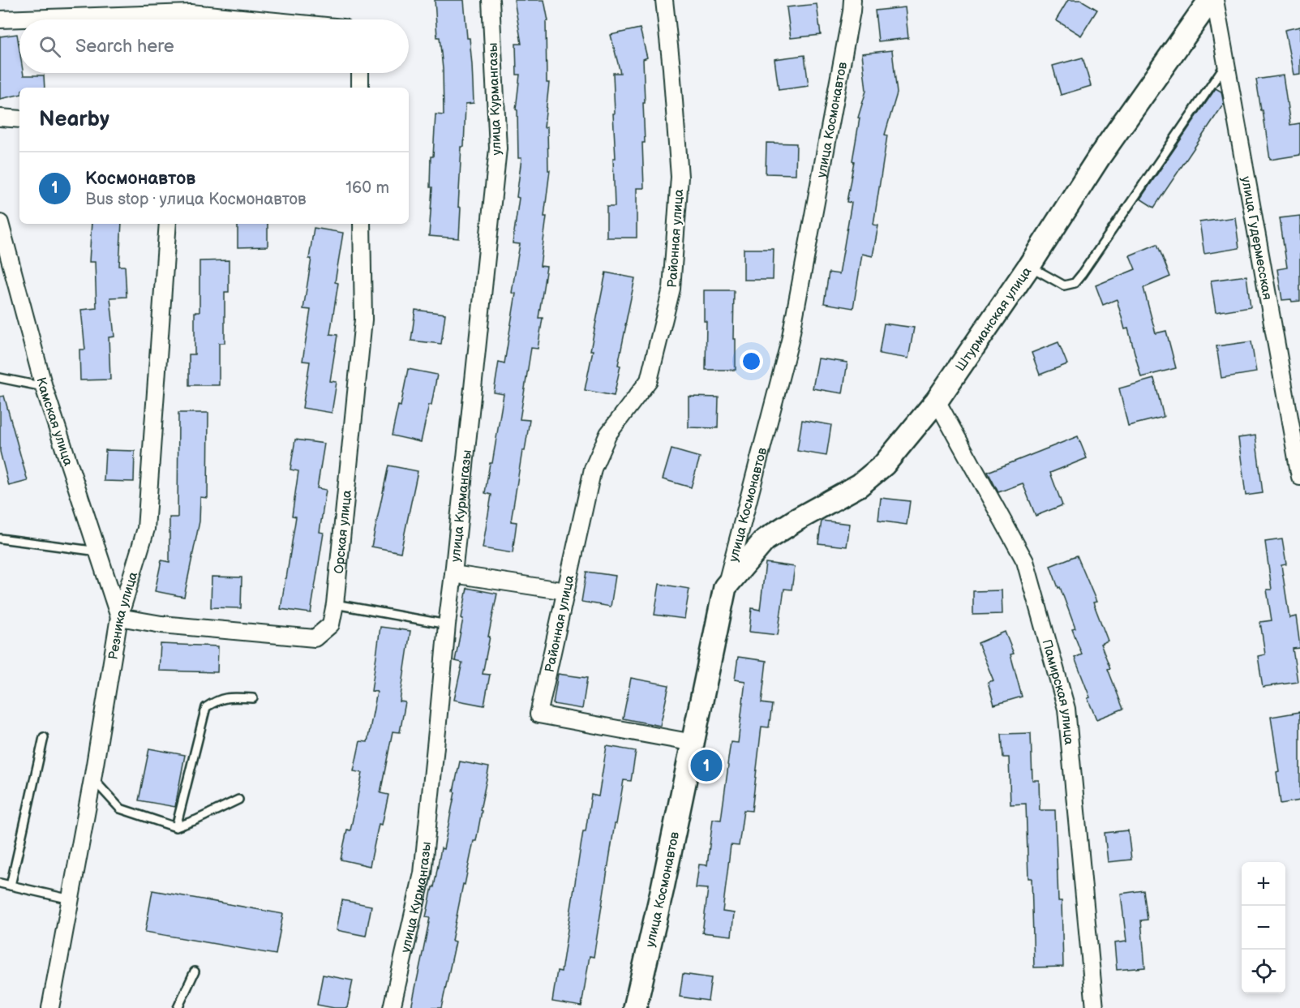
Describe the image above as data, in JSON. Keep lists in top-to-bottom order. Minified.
{"streets":{"street":["улица Курмангазы","улица Космонавтов","Районная улица","улица Гудермесская","Штурманская улица","Камская улица","Орская улица","Резника улица","Памирская улица"]},"crossings":[["улица Космонавтов","Районная улица"],["улица Космонавтов","Штурманская улица"],["Штурманская улица","Памирская улица"],["Камская улица","Орская улица"],["Камская улица","Резника улица"],["Орская улица","Резника улица"]],"page":{"search":"Search here","heading":"Nearby","list":[{"mark":"1","name":"Космонавтов","note":"Bus stop · улица Космонавтов","value":"160 m"}],"pins":"1","map_buttons":["+","−"]}}
